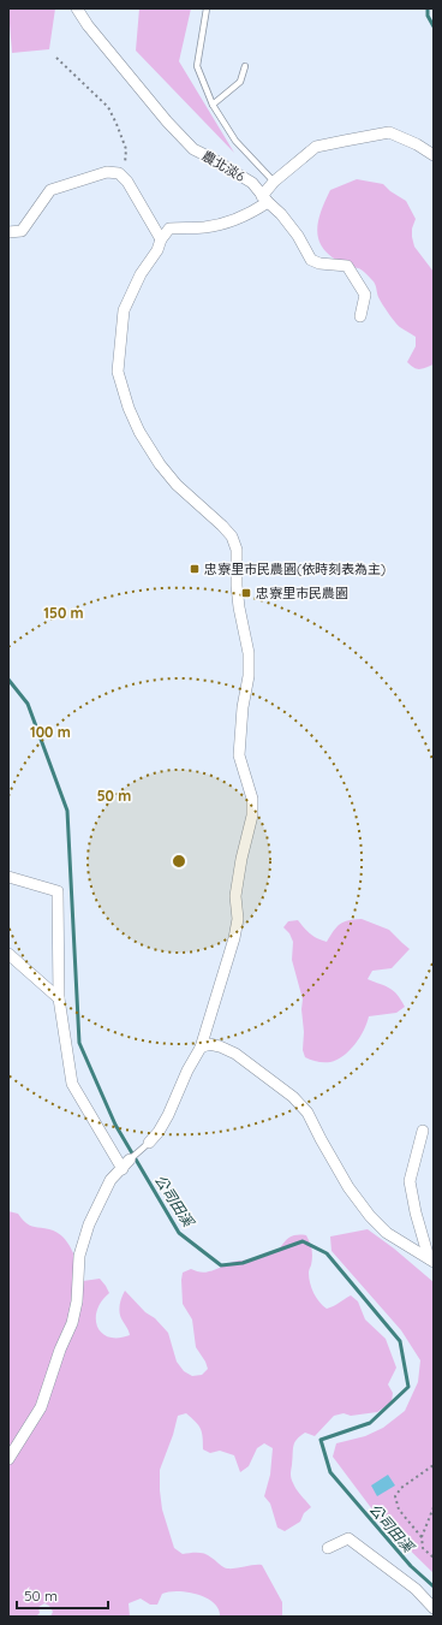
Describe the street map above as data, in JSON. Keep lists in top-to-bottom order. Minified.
{"streets":{"street":["農北淡6"]},"water":["公司田溪"],"places":{"transit":["忠寮里市民農園(依時刻表為主)","忠寮里市民農園"]},"scale_bar":"50 m","rings":["150 m","100 m","50 m"]}
